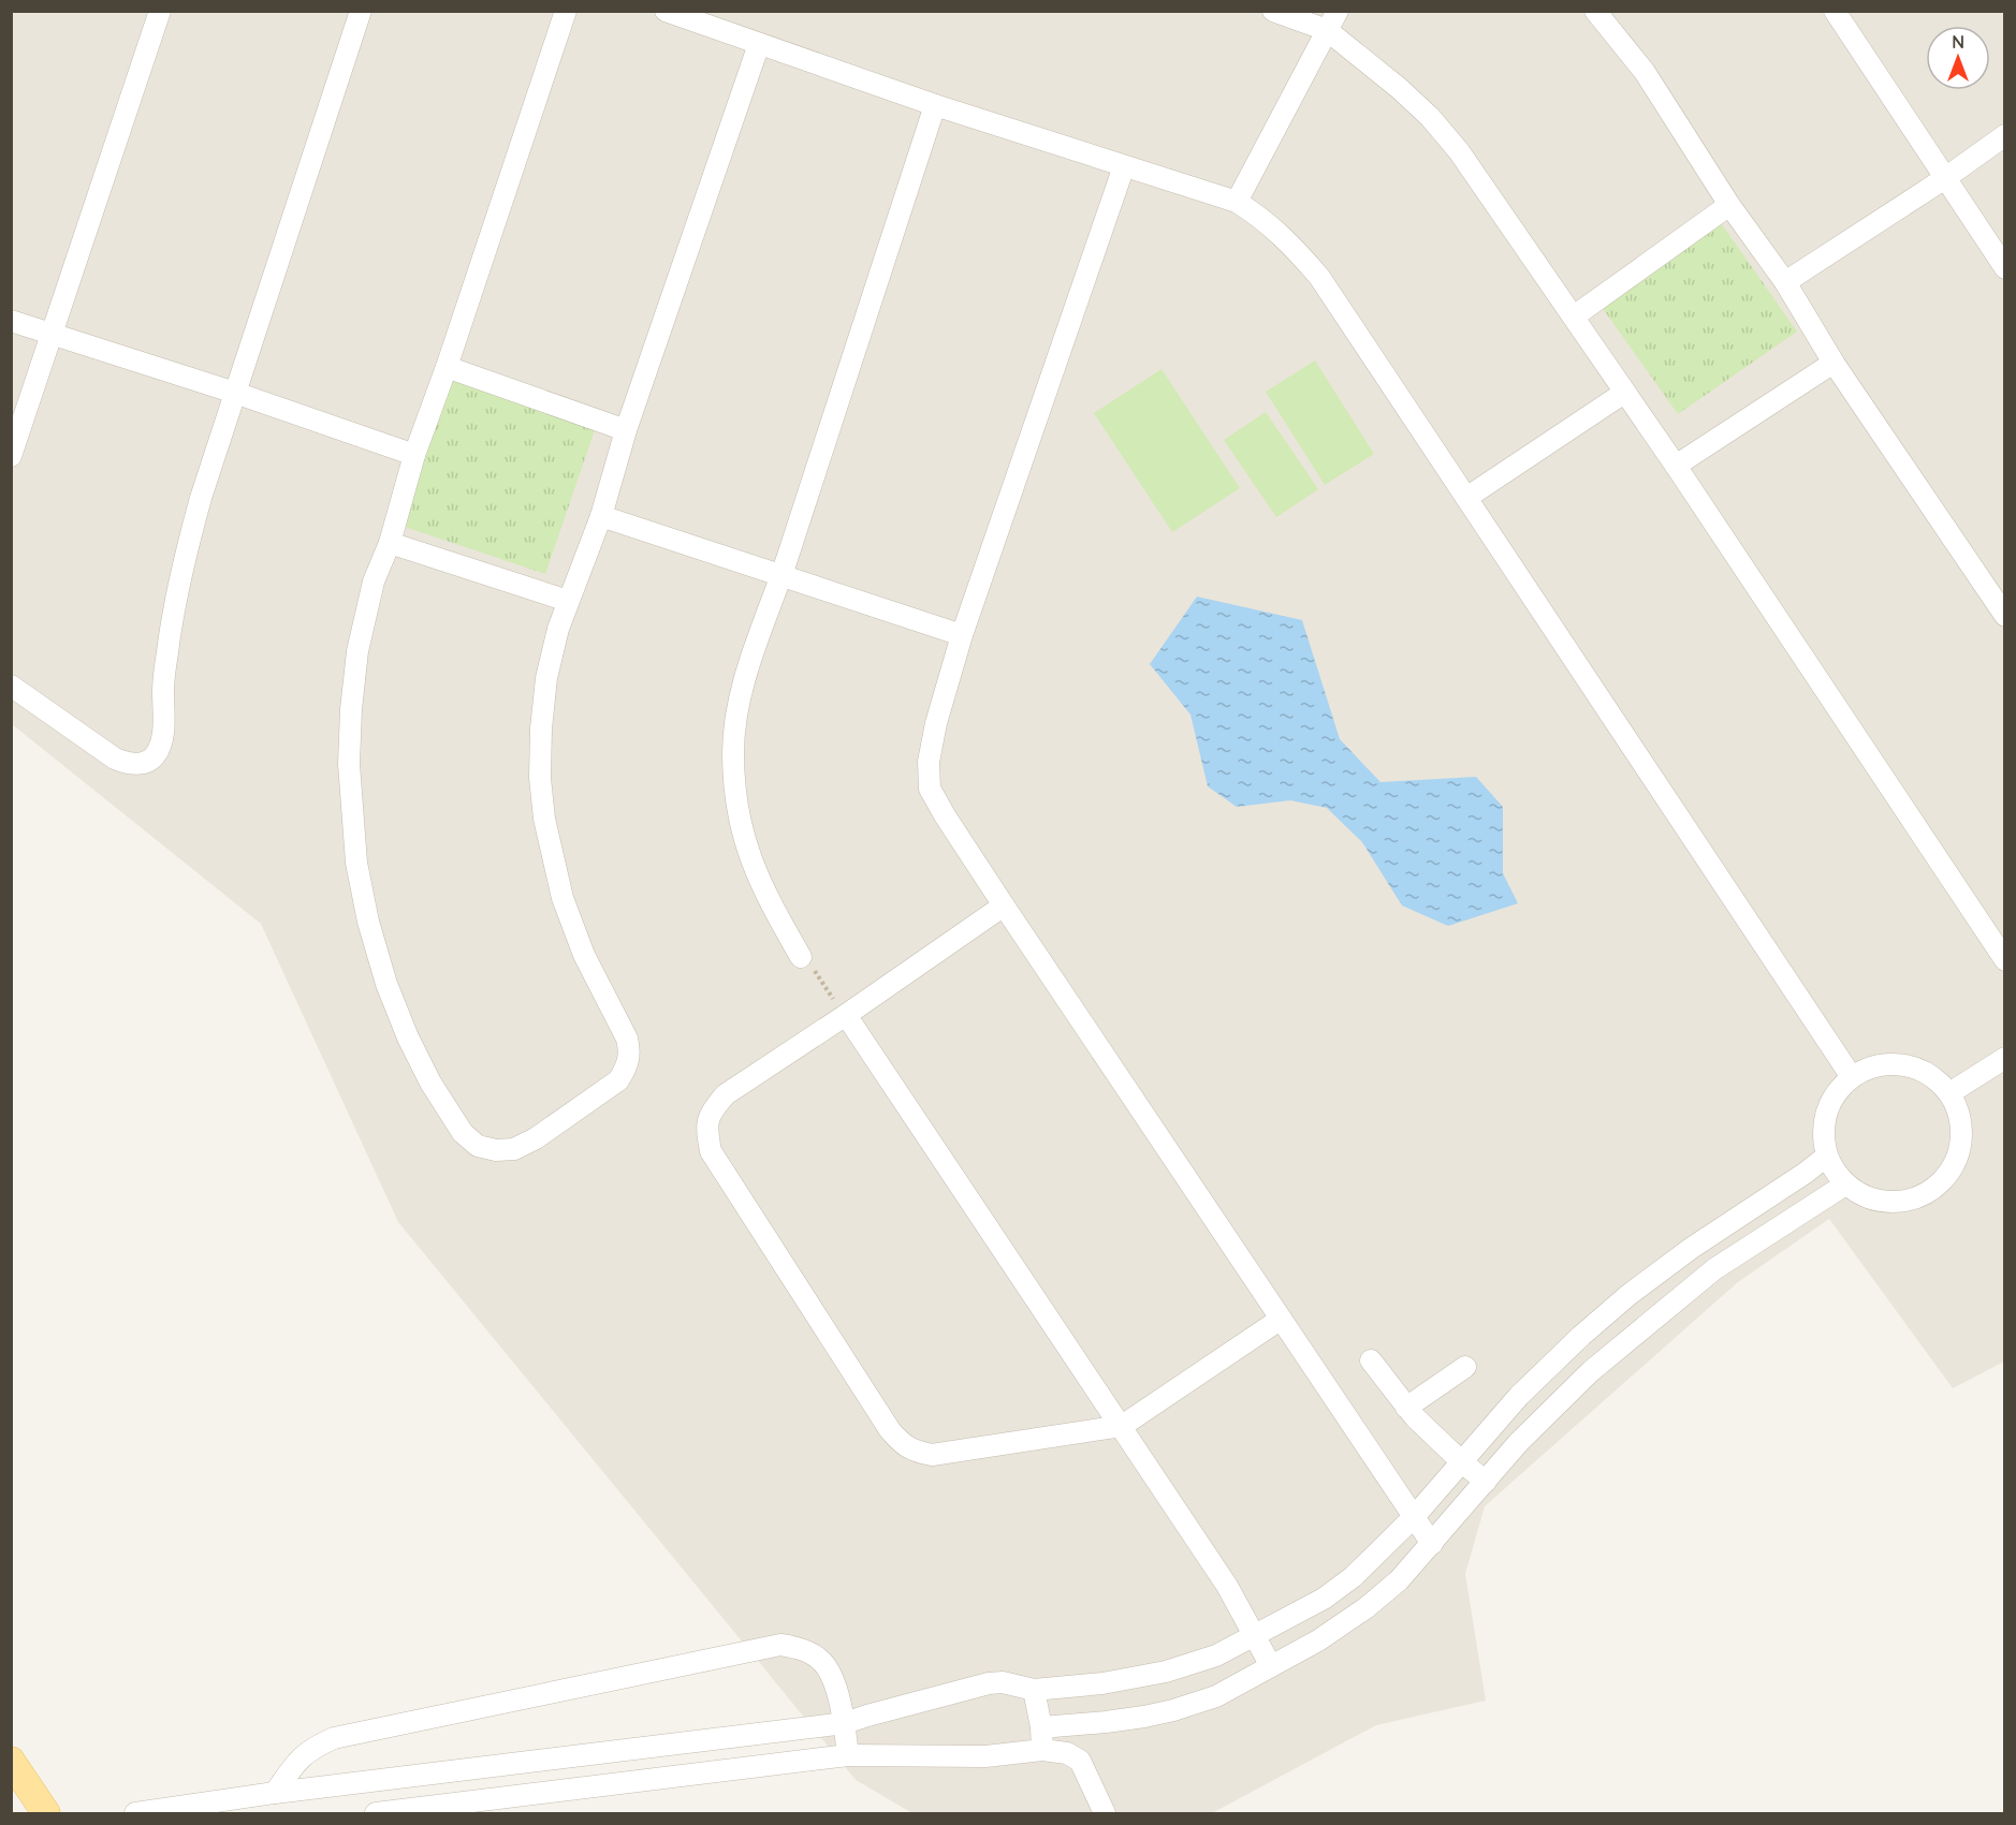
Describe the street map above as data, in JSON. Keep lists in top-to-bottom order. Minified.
{"north":"top"}
